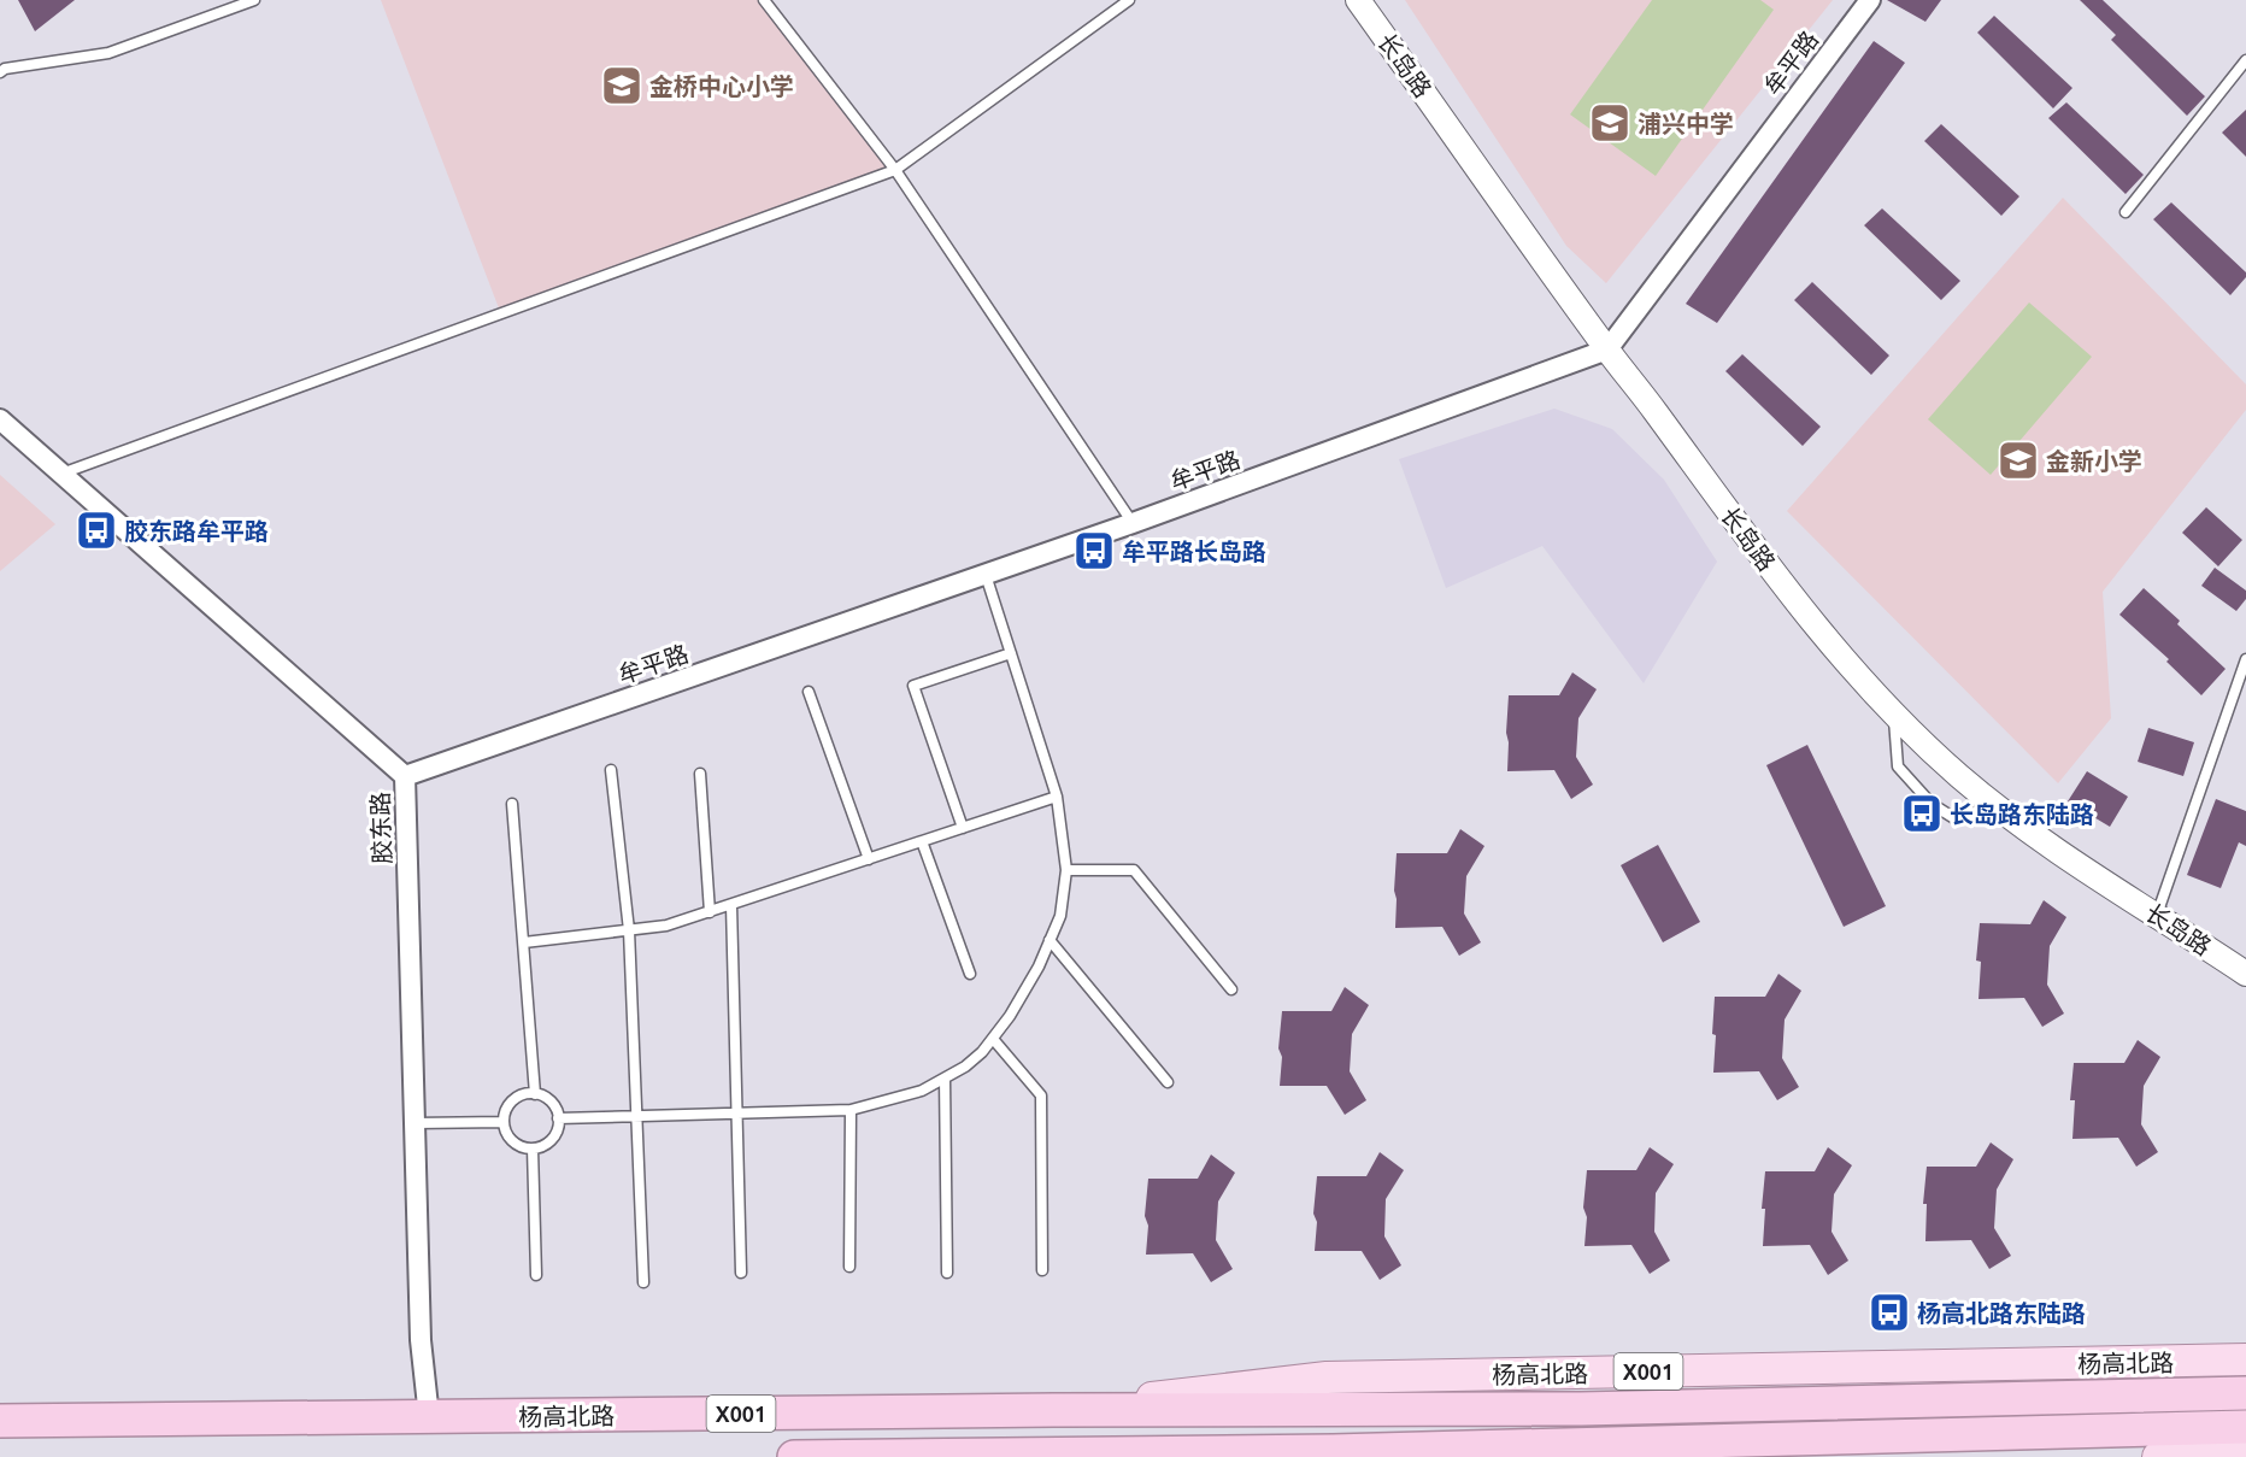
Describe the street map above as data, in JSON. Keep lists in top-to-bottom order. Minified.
{"streets":{"highway":["杨高北路","X001"],"street":["牟平路","长岛路","胶东路"]},"crossings":[["牟平路","长岛路"],["牟平路","胶东路"],["胶东路","杨高北路"]],"places":{"school or university":["金桥中心小学","浦兴中学","金新小学"],"bus stop":["胶东路牟平路","牟平路长岛路","长岛路东陆路","杨高北路东陆路"]}}
